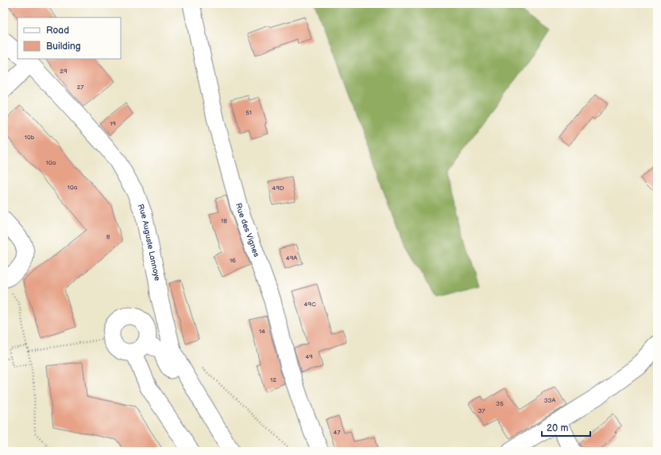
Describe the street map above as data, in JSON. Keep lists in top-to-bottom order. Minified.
{"streets":{"street":["Rue des Vignes","Rue Auguste Lannoye"]},"house_numbers":["29","27","51","19","10b","10a","10a","49D","18","8","49A","16","49C","14","49","12","33A","35","37","47"],"legend":["Road","Building"],"scale_bar":"20 m"}
